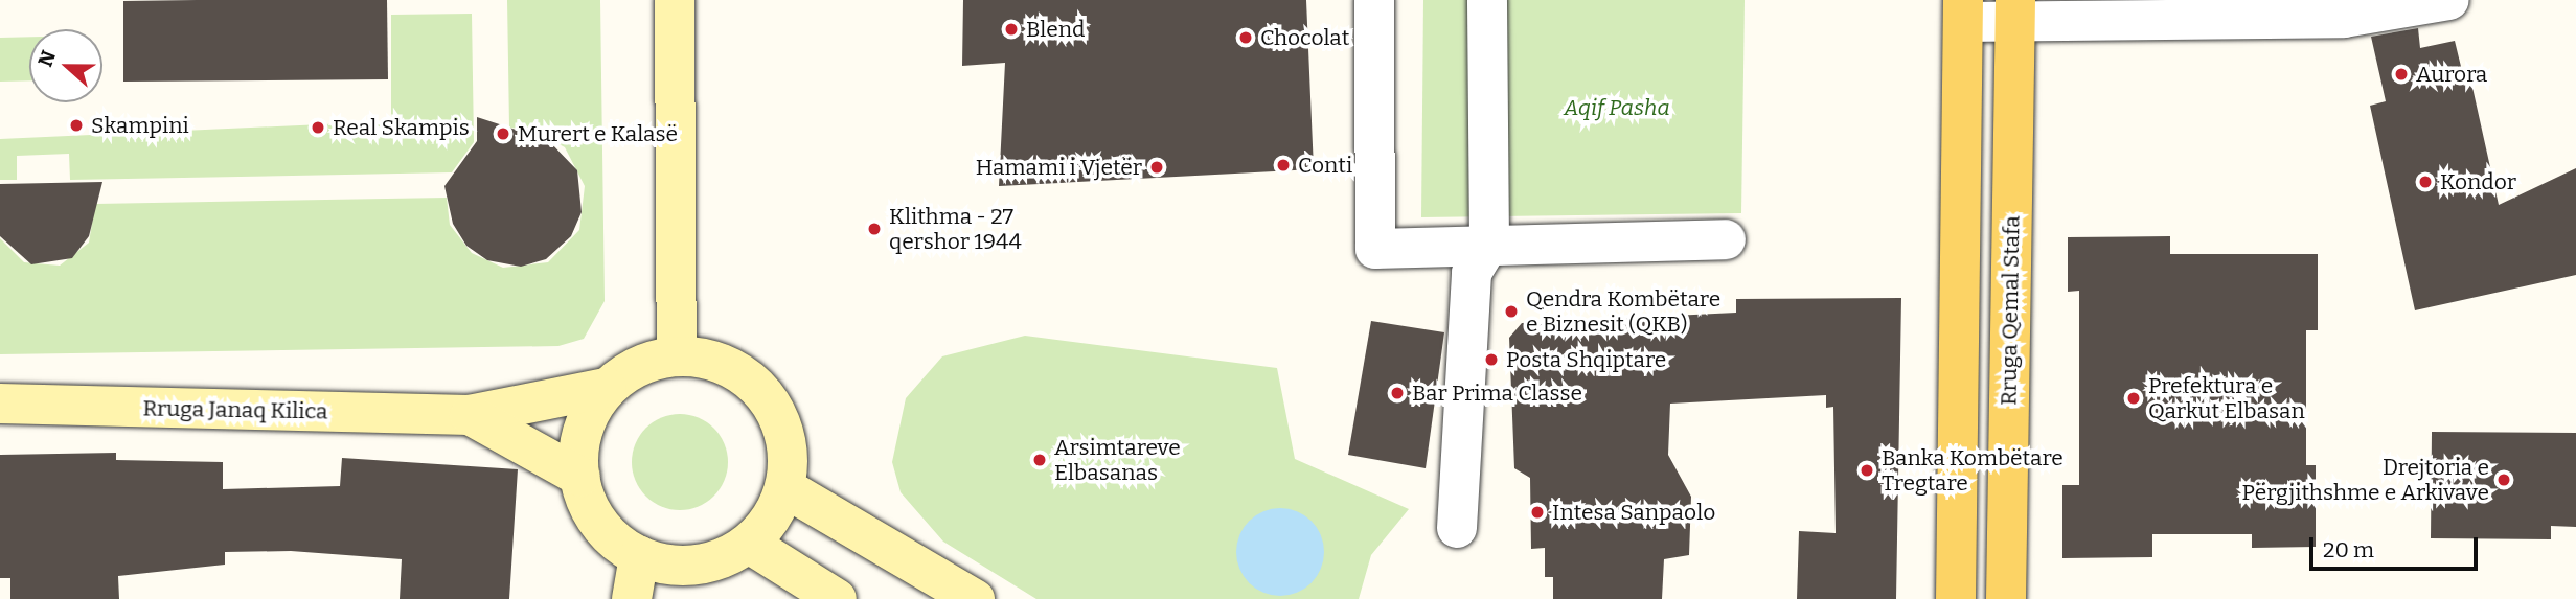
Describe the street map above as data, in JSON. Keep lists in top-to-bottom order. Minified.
{"streets":{"main road":["Rruga Qemal Stafa","Rruga Janaq Kilica"]},"parks":["Aqif Pasha"],"places":["Blend","Chocolat","Aurora","Skampini","Real Skampis","Murert e Kalasë","Conti","Hamami i Vjetër","Kondor","Klithma - 27 qershor 1944","Qendra Kombëtare e Biznesit (QKB)","Posta Shqiptare","Bar Prima Classe","Prefektura e Qarkut Elbasan","Arsimtareve Elbasanas","Banka Kombëtare Tregtare","Drejtoria e Përgjithshme e Arkivave","Intesa Sanpaolo"],"scale_bar":"20 m","north":"left"}
